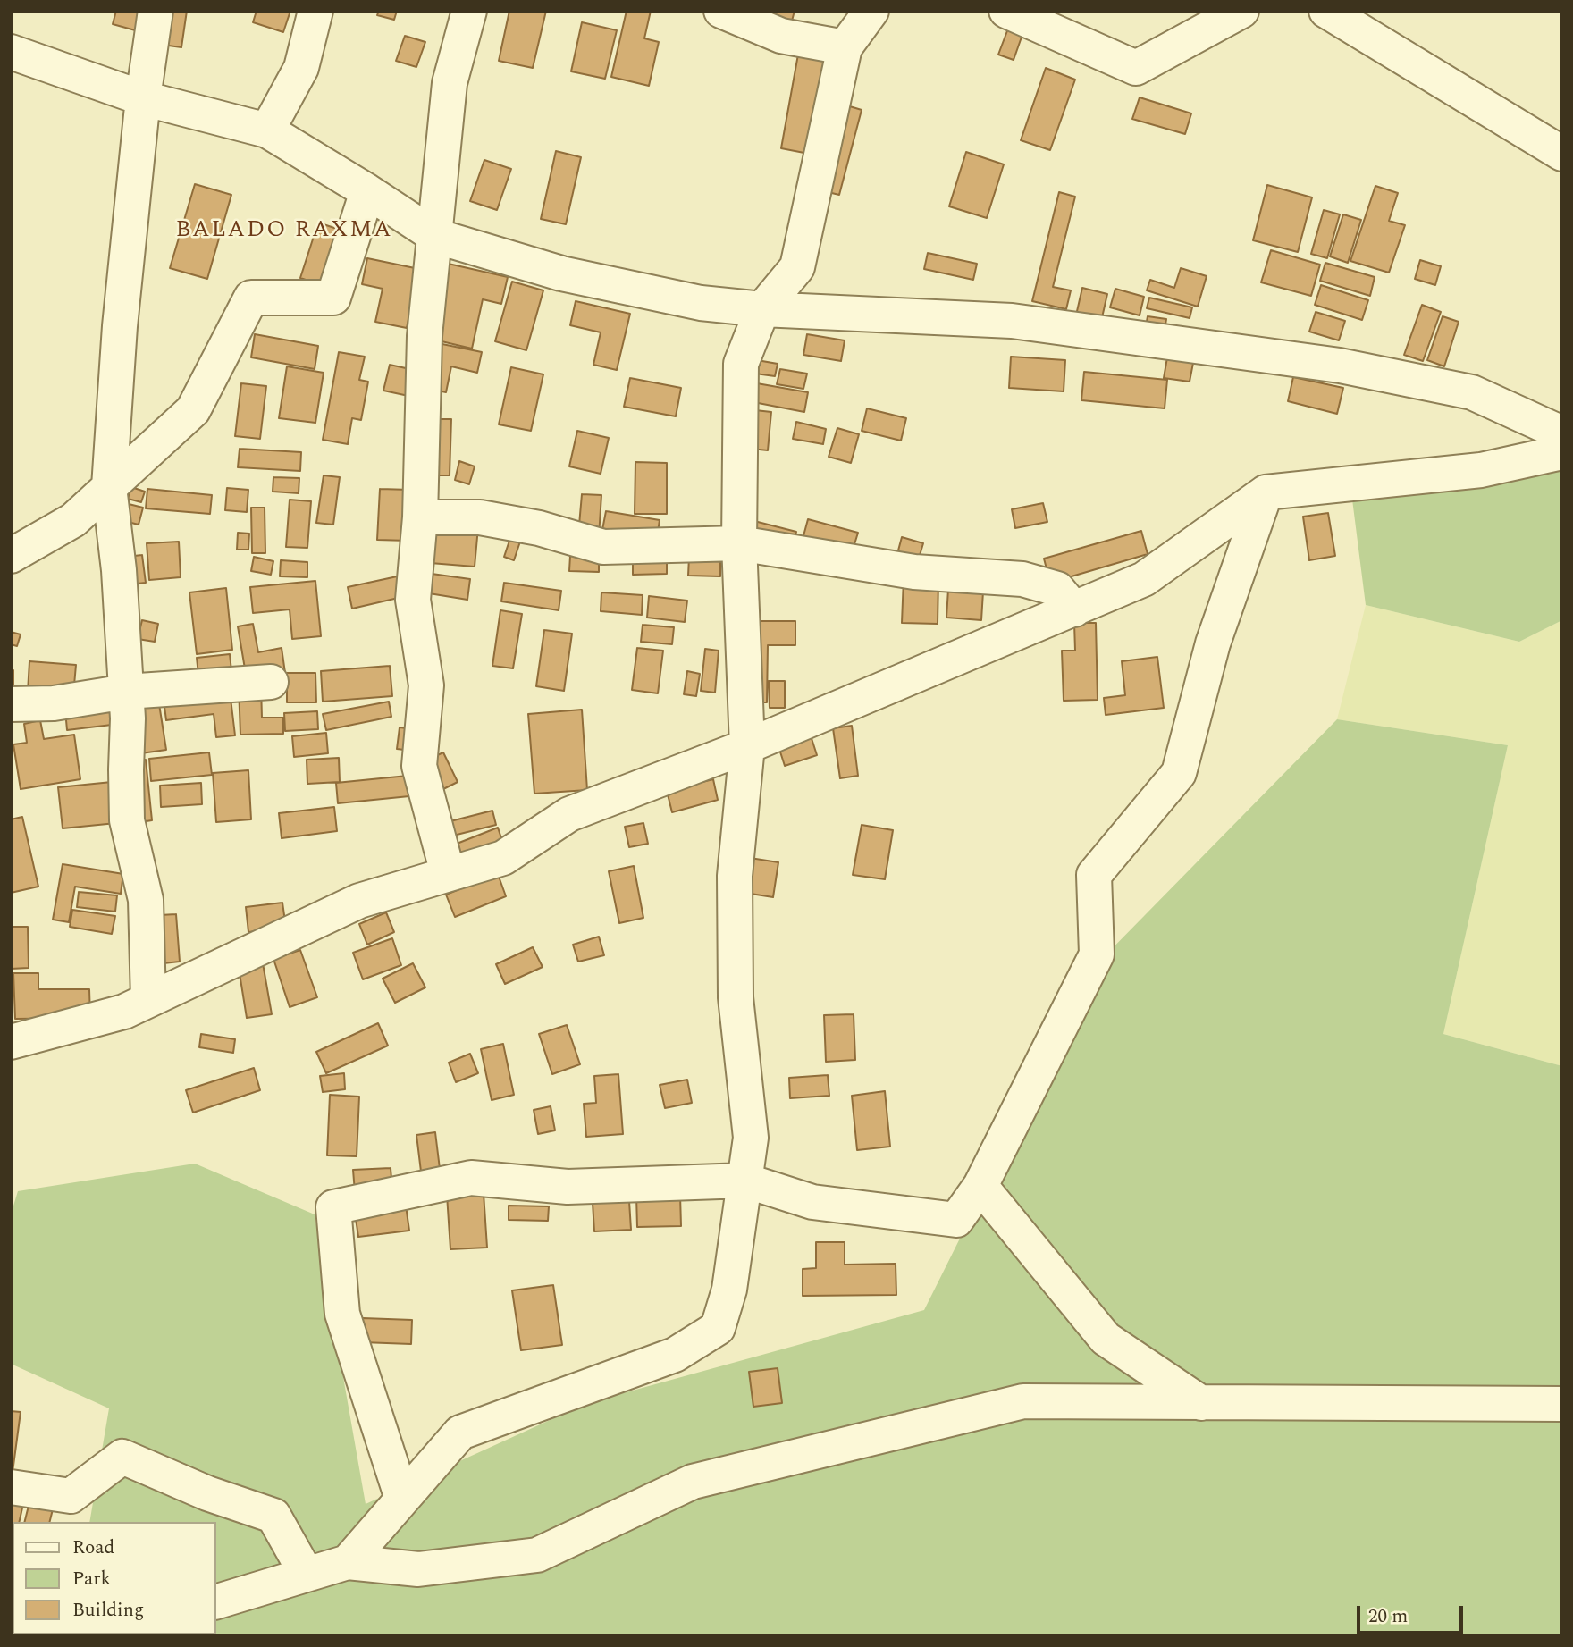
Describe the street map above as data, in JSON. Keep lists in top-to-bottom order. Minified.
{"districts":["BALADO RAXMA"],"legend":["Road","Park","Building"],"scale_bar":"20 m"}
